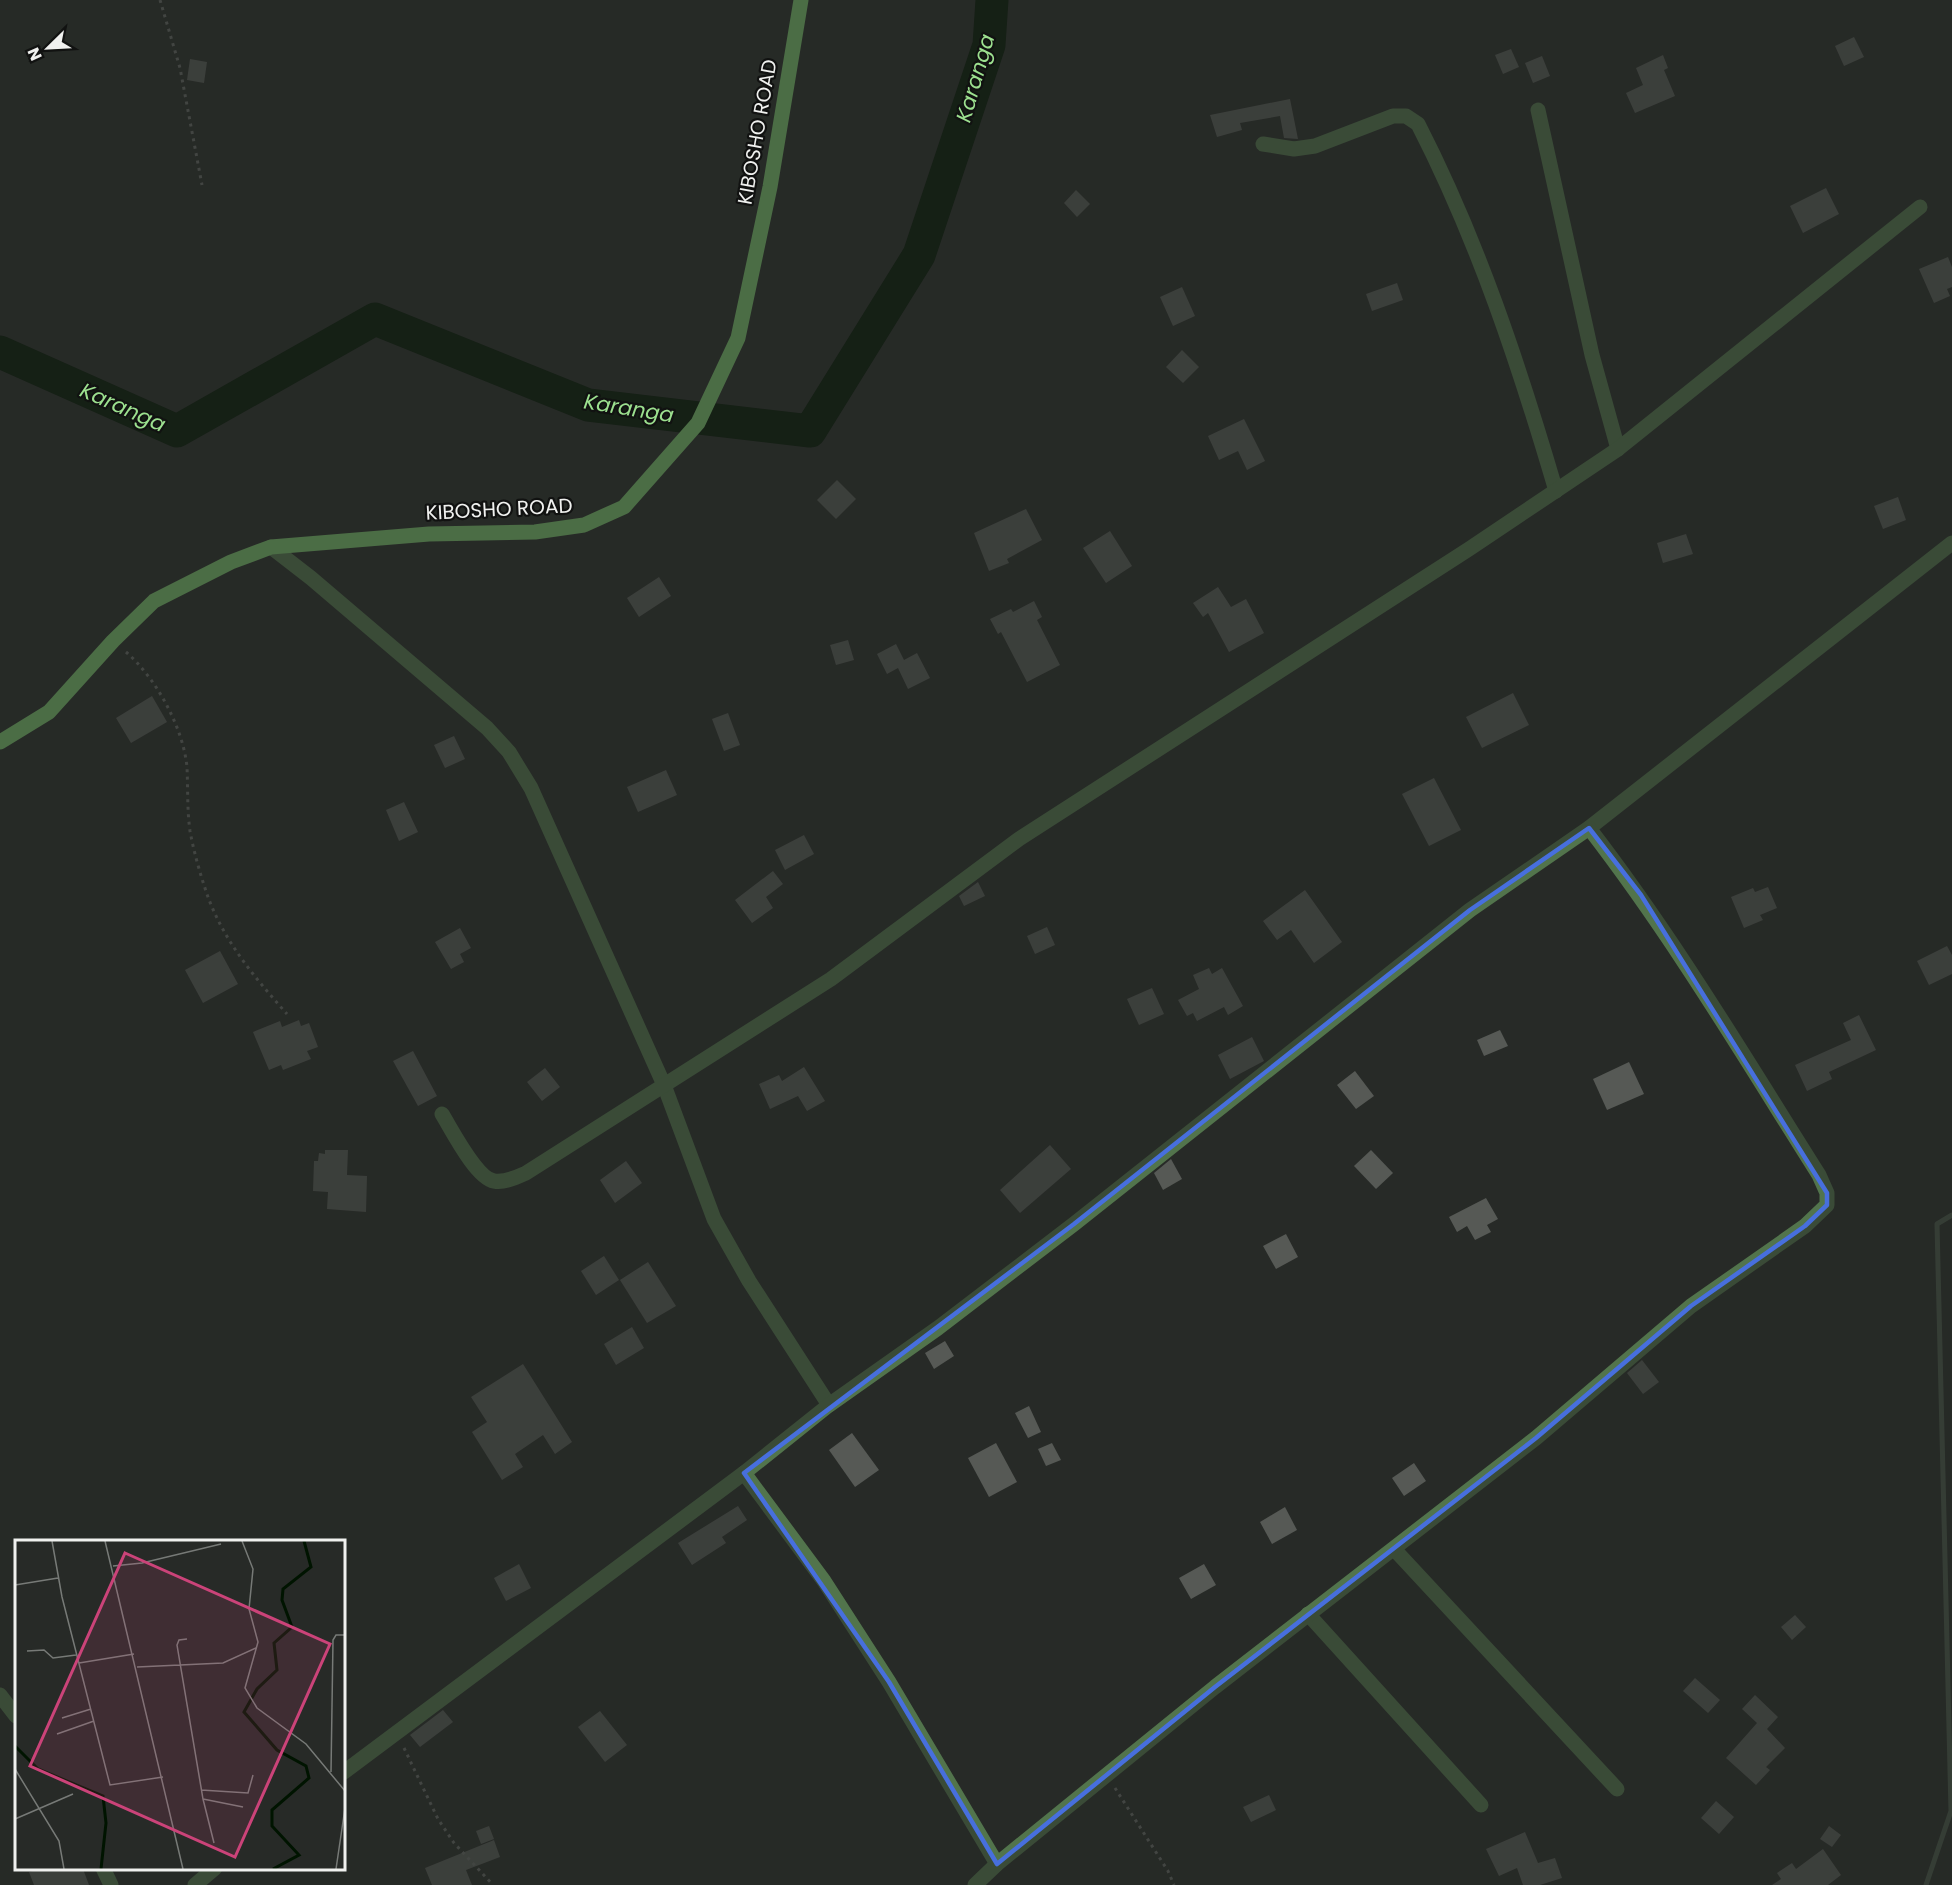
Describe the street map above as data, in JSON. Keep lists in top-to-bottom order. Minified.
{"streets":{"main road":["KIBOSHO ROAD"]},"water":["Karanga"],"north":"bottom left"}
